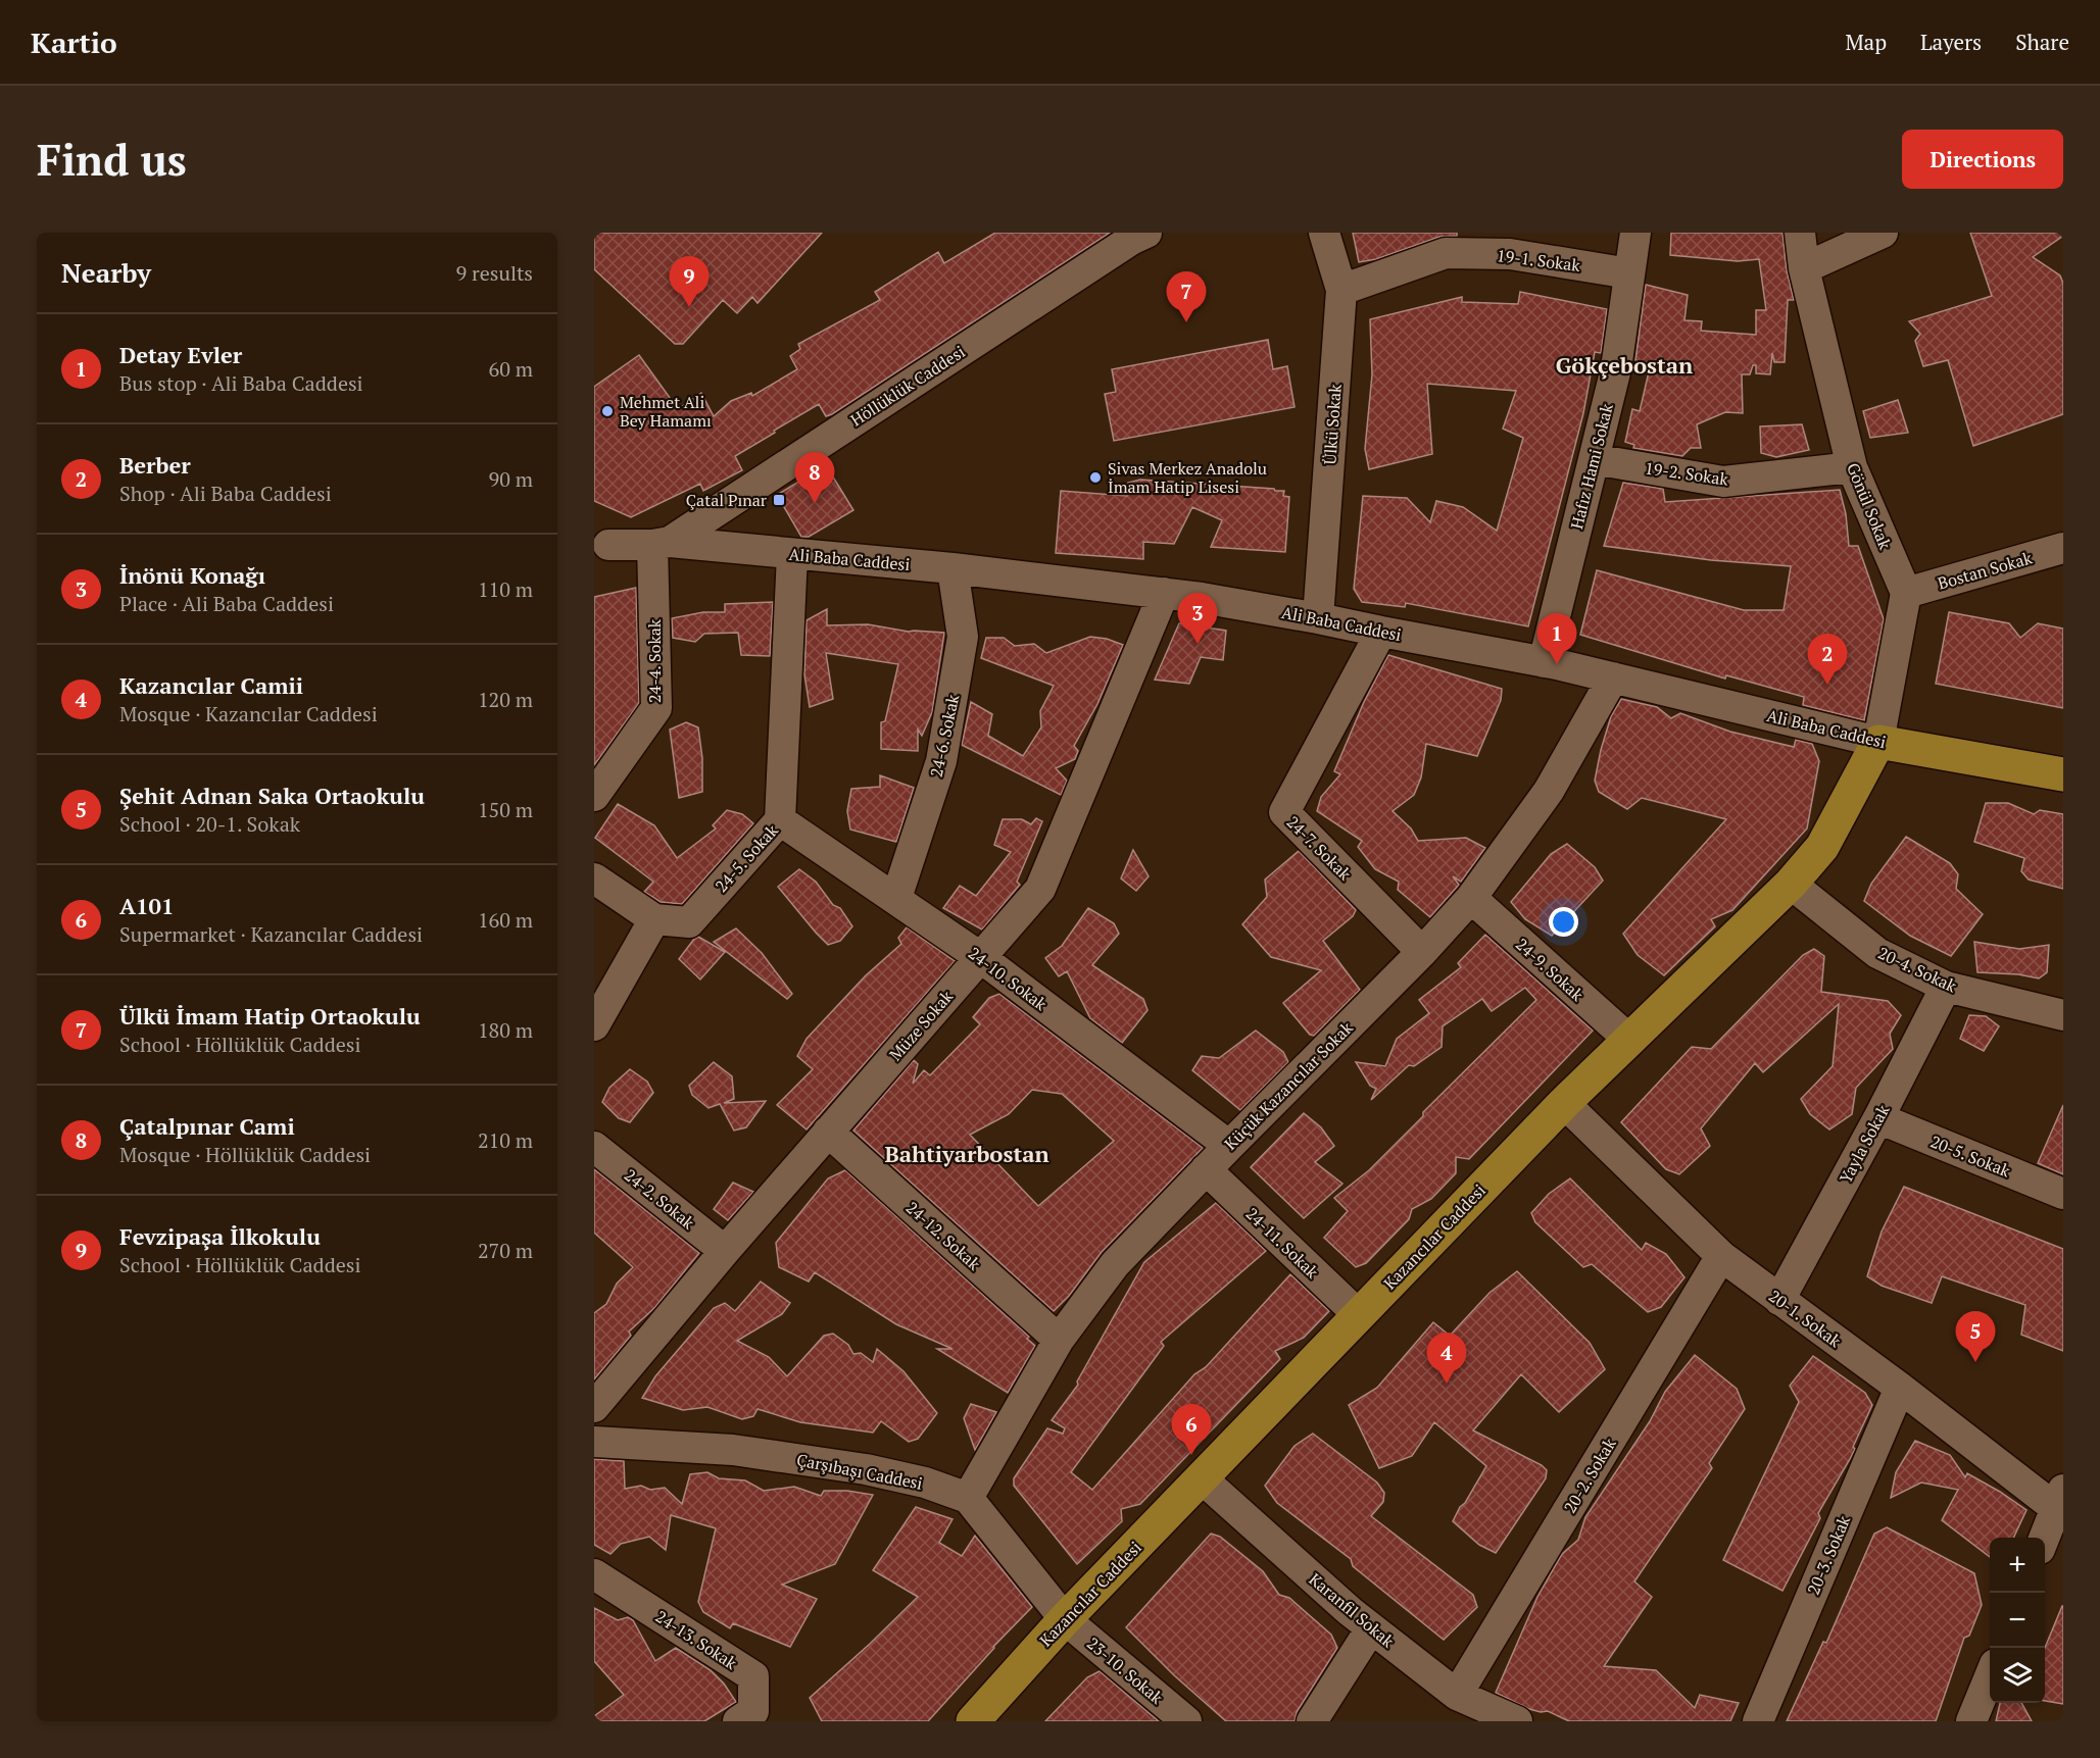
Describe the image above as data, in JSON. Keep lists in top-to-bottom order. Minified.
{"streets":{"main road":["Ali Baba Caddesi","Kazancılar Caddesi"],"street":["19-1. Sokak","Höllüklük Caddesi","Ülkü Sokak","Hafız Hami Sokak","19-2. Sokak","Gönül Sokak","Bostan Sokak","24-4. Sokak","24-6. Sokak","24-7. Sokak","24-5. Sokak","24-9. Sokak","20-4. Sokak","24-10. Sokak","Müze Sokak","Küçük Kazancılar Sokak","Yayla Sokak","20-5. Sokak","24-2. Sokak","24-12. Sokak","24-11. Sokak","20-1. Sokak","Çarşıbaşı Caddesi","20-2. Sokak","20-3. Sokak","Karanfil Sokak","24-13. Sokak","23-10. Sokak"]},"crossings":[["19-1. Sokak","Ülkü Sokak"],["19-1. Sokak","Hafız Hami Sokak"],["Höllüklük Caddesi","Ali Baba Caddesi"],["Höllüklük Caddesi","24-4. Sokak"],["Ülkü Sokak","Ali Baba Caddesi"],["Hafız Hami Sokak","19-2. Sokak"],["Hafız Hami Sokak","Ali Baba Caddesi"],["19-2. Sokak","Gönül Sokak"],["Gönül Sokak","Bostan Sokak"],["Ali Baba Caddesi","24-4. Sokak"],["Ali Baba Caddesi","24-6. Sokak"],["Ali Baba Caddesi","24-7. Sokak"],["Ali Baba Caddesi","24-5. Sokak"],["Ali Baba Caddesi","Müze Sokak"],["Ali Baba Caddesi","Küçük Kazancılar Sokak"],["Ali Baba Caddesi","Kazancılar Caddesi"],["24-6. Sokak","24-10. Sokak"],["24-7. Sokak","Küçük Kazancılar Sokak"],["24-5. Sokak","24-10. Sokak"],["24-9. Sokak","Küçük Kazancılar Sokak"],["24-9. Sokak","Kazancılar Caddesi"],["20-4. Sokak","Yayla Sokak"],["20-4. Sokak","Kazancılar Caddesi"],["24-10. Sokak","Müze Sokak"],["24-10. Sokak","Küçük Kazancılar Sokak"],["Müze Sokak","24-2. Sokak"],["Müze Sokak","24-12. Sokak"],["Küçük Kazancılar Sokak","24-12. Sokak"],["Küçük Kazancılar Sokak","24-11. Sokak"],["Küçük Kazancılar Sokak","Çarşıbaşı Caddesi"],["Yayla Sokak","20-5. Sokak"],["Yayla Sokak","20-1. Sokak"],["Kazancılar Caddesi","24-11. Sokak"],["Kazancılar Caddesi","20-1. Sokak"],["Kazancılar Caddesi","Karanfil Sokak"],["Kazancılar Caddesi","23-10. Sokak"],["20-1. Sokak","20-2. Sokak"],["20-1. Sokak","20-3. Sokak"],["20-2. Sokak","Karanfil Sokak"]],"districts":["Gökçebostan","Bahtiyarbostan"],"places":{"other":["Mehmet Ali Bey Hamamı","Sivas Merkez Anadolu İmam Hatip Lisesi"],"transit":["Çatal Pınar"]},"page":{"header":"Kartio","nav":["Map","Layers","Share"],"buttons":"Directions","title":"Find us","heading":["Nearby","9 results"],"pins":["9","7","8","3","1","2","5","4","6"],"list":[{"mark":"1","name":"Detay Evler","note":"Bus stop · Ali Baba Caddesi","value":"60 m"},{"mark":"2","name":"Berber","note":"Shop · Ali Baba Caddesi","value":"90 m"},{"mark":"3","name":"İnönü Konağı","note":"Place · Ali Baba Caddesi","value":"110 m"},{"mark":"4","name":"Kazancılar Camii","note":"Mosque · Kazancılar Caddesi","value":"120 m"},{"mark":"5","name":"Şehit Adnan Saka Ortaokulu","note":"School · 20-1. Sokak","value":"150 m"},{"mark":"6","name":"A101","note":"Supermarket · Kazancılar Caddesi","value":"160 m"},{"mark":"7","name":"Ülkü İmam Hatip Ortaokulu","note":"School · Höllüklük Caddesi","value":"180 m"},{"mark":"8","name":"Çatalpınar Cami","note":"Mosque · Höllüklük Caddesi","value":"210 m"},{"mark":"9","name":"Fevzipaşa İlkokulu","note":"School · Höllüklük Caddesi","value":"270 m"}],"map_buttons":["+","−"]}}
